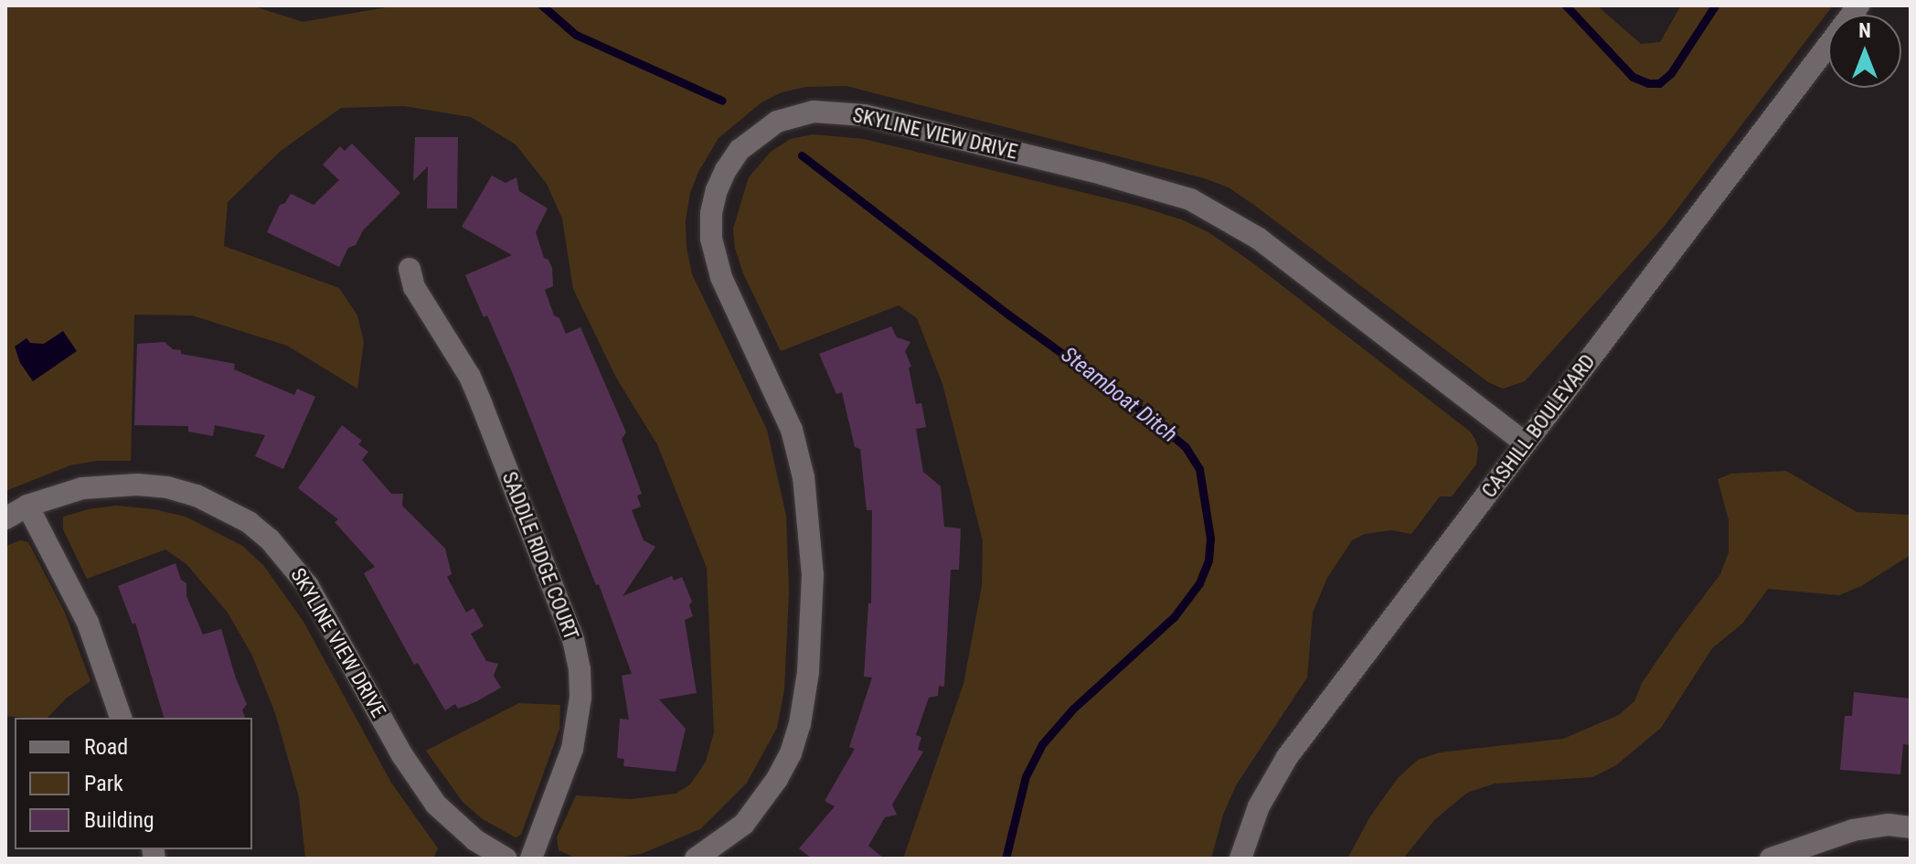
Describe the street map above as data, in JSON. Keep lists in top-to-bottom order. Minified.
{"streets":{"street":["SKYLINE VIEW DRIVE","CASHILL BOULEVARD","SADDLE RIDGE COURT"]},"crossings":[["SKYLINE VIEW DRIVE","CASHILL BOULEVARD"]],"water":["Steamboat Ditch"],"legend":["Road","Park","Building"],"north":"top"}
